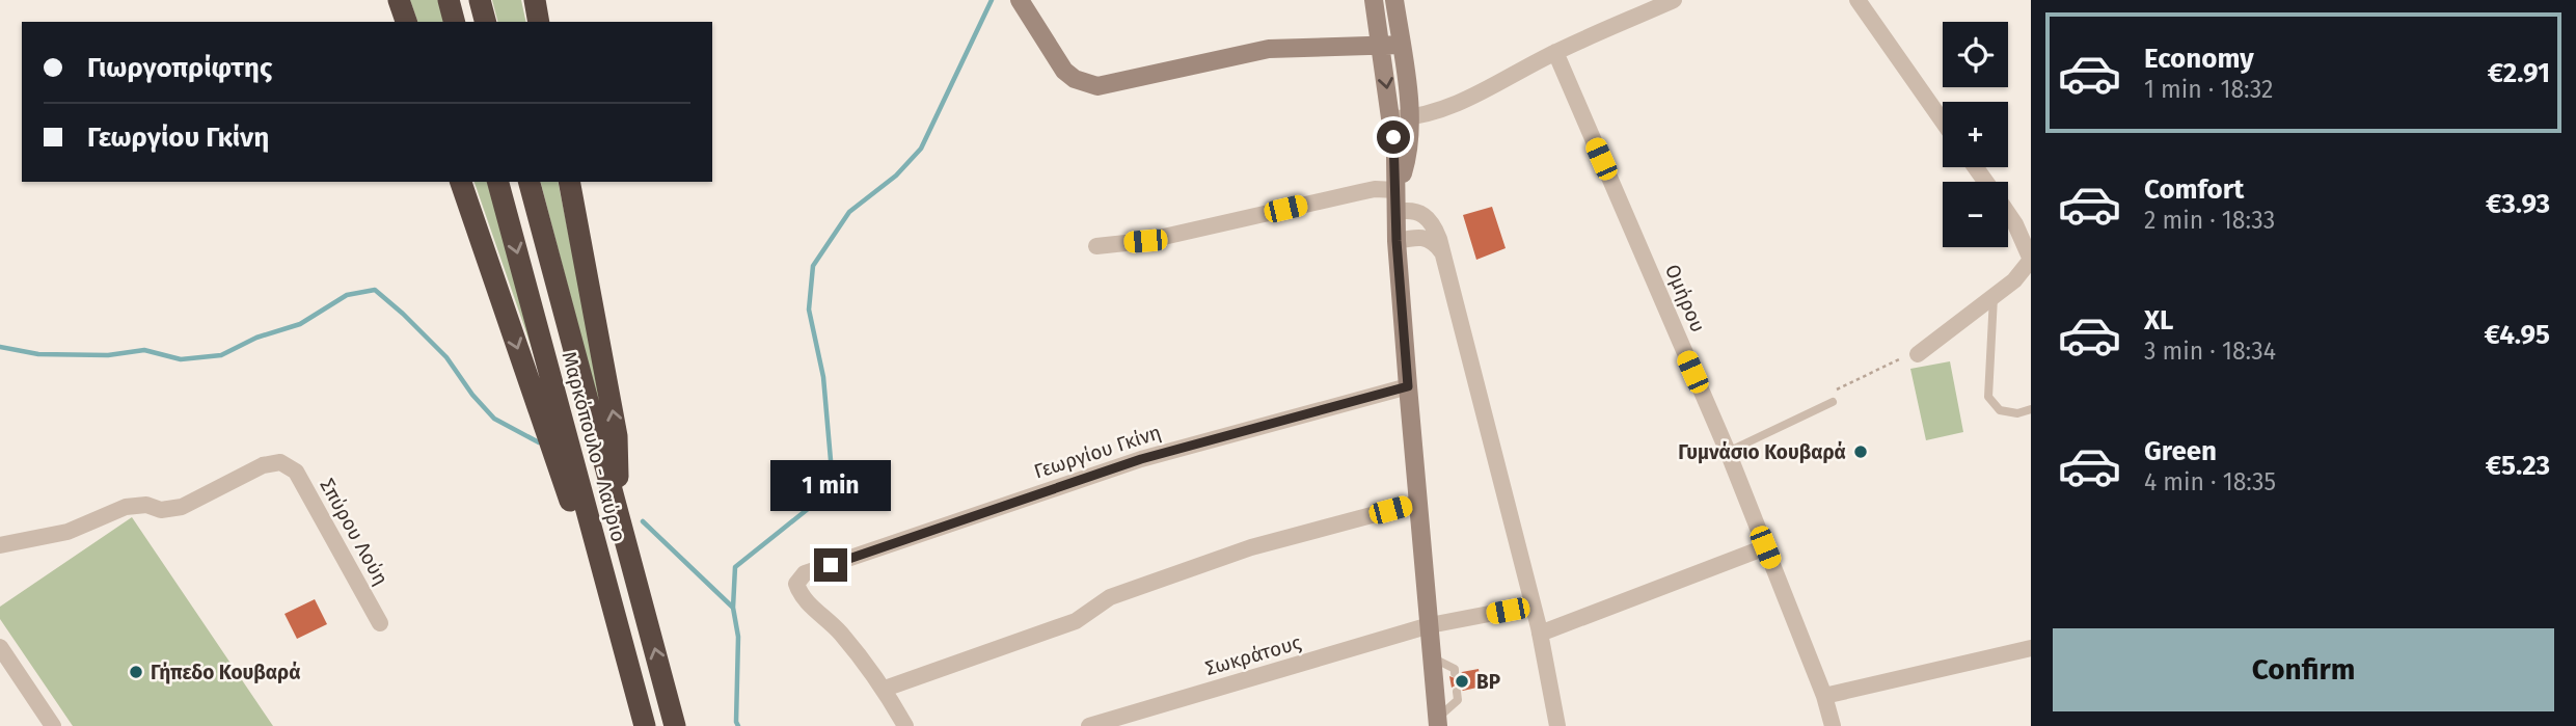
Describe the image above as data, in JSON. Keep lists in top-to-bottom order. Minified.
{"streets":{"highway":["Μαρκόπουλο - Λαύριο"],"street":["Ομήρου","Γεωργίου Γκίνη","Σπύρου Λούη","Σωκράτους"]},"places":["Γυμνάσιο Κουβαρά","Γήπεδο Κουβαρά","BP"],"page":{"list":[{"name":"Economy","note":"1 min · 18:32","value":"€2.91"},{"name":"Comfort","note":"2 min · 18:33","value":"€3.93"},{"name":"XL","note":"3 min · 18:34","value":"€4.95"},{"name":"Green","note":"4 min · 18:35","value":"€5.23"}],"map_buttons":["+","−"],"banner":["Γιωργοπρίφτης","Γεωργίου Γκίνη"],"bubble":"1 min","buttons":"Confirm"}}
